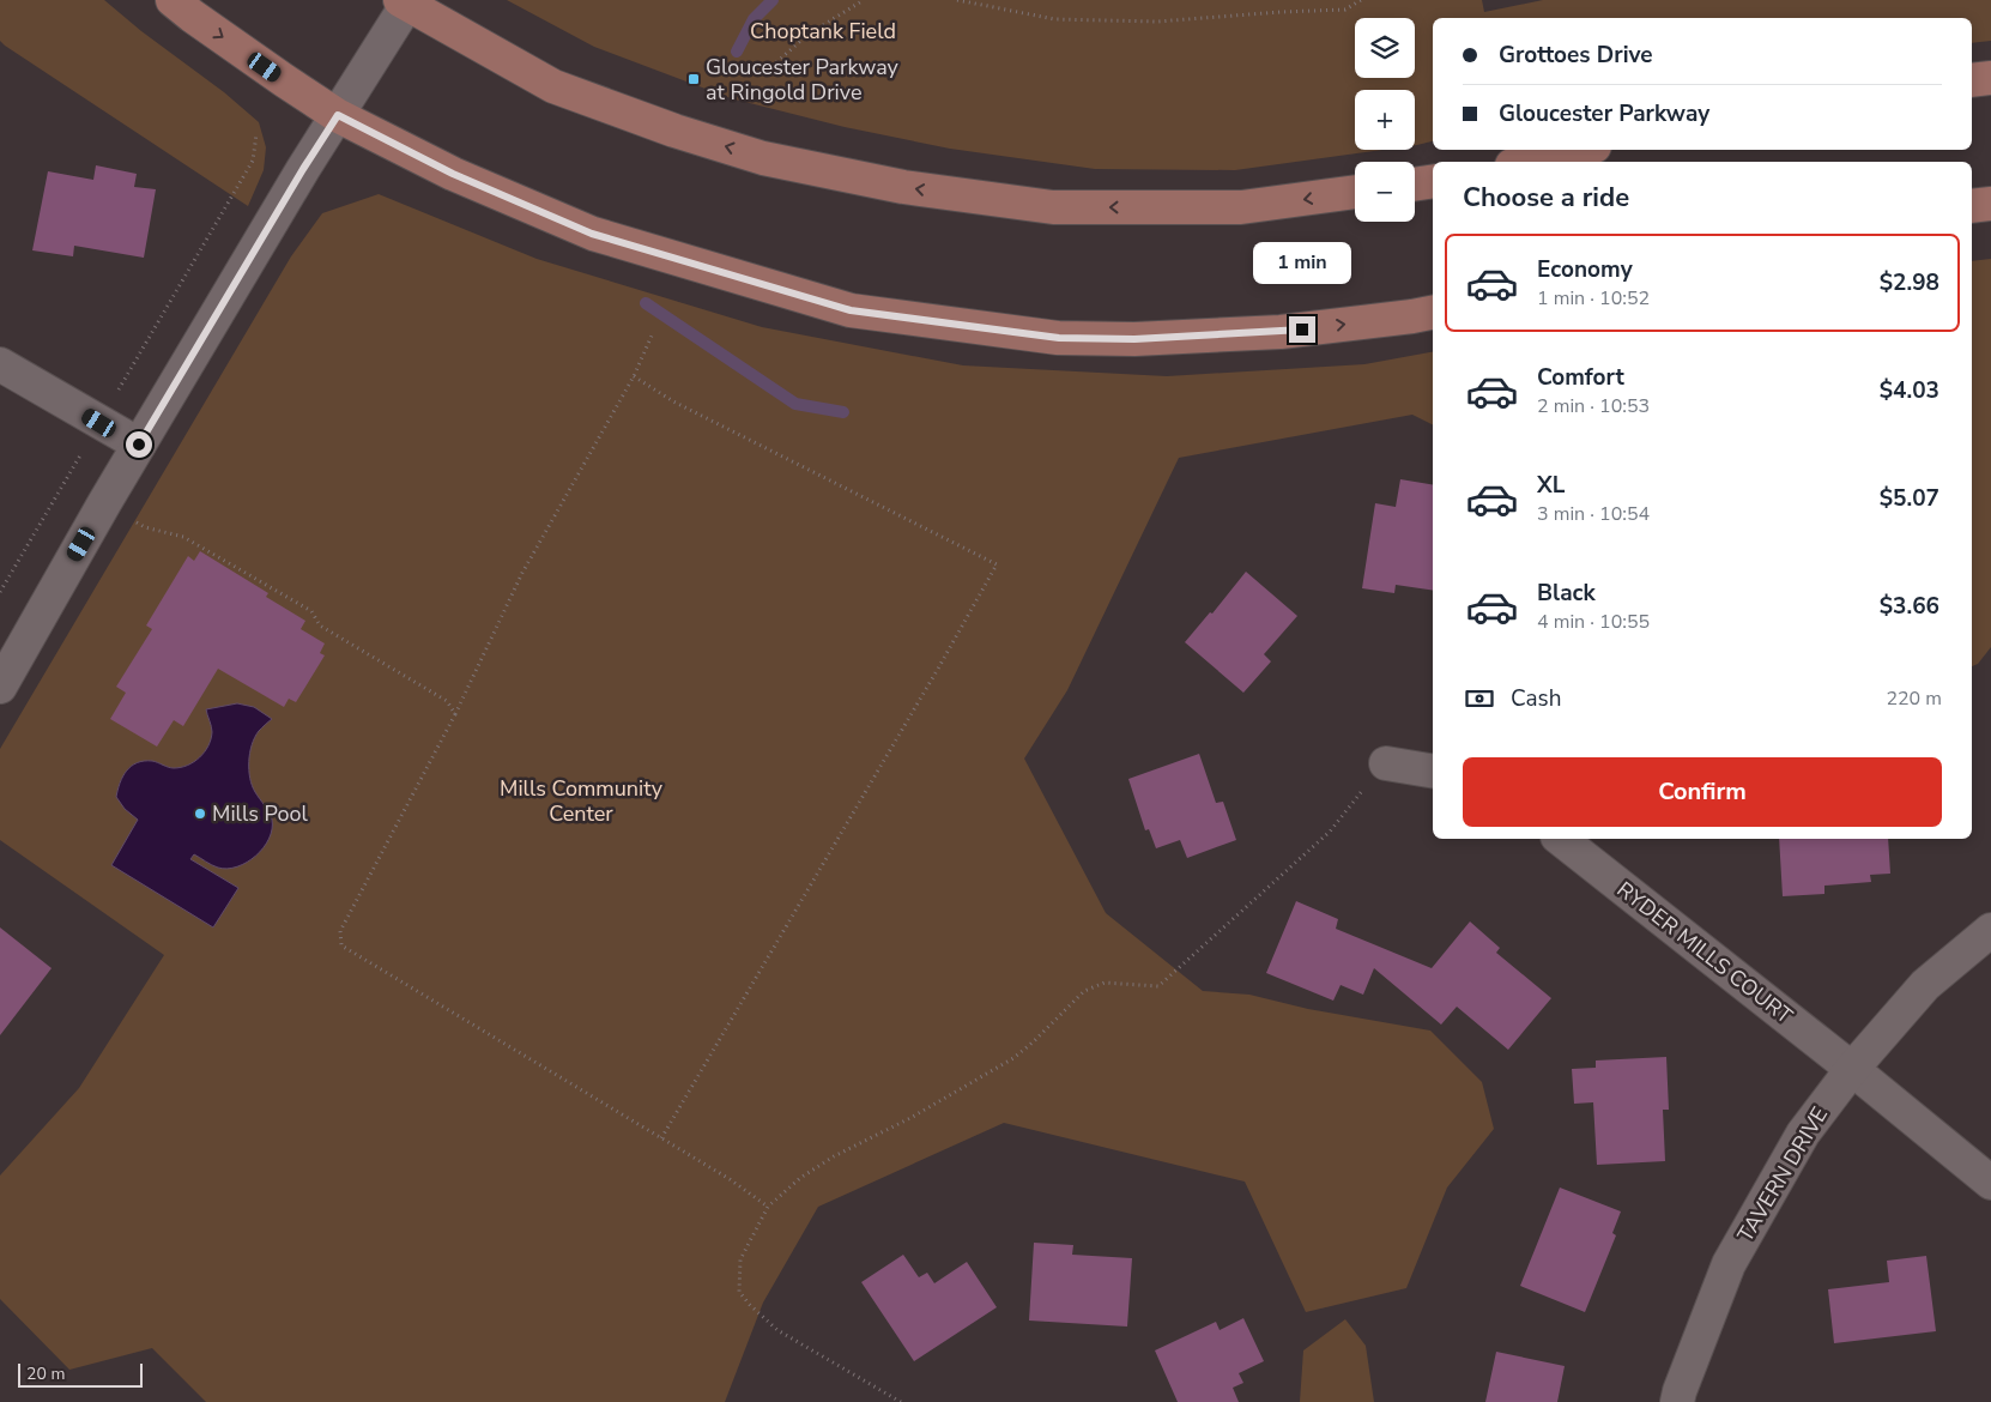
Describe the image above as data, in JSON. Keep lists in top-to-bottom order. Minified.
{"streets":{"street":["RYDER MILLS COURT","TAVERN DRIVE"]},"crossings":[["RYDER MILLS COURT","TAVERN DRIVE"]],"parks":["Choptank Field","Mills Community Center"],"places":{"transit":["Gloucester Parkway at Ringold Drive"],"other":["Mills Pool"]},"scale_bar":"20 m","page":{"map_buttons":["+","−"],"banner":["Grottoes Drive","Gloucester Parkway"],"heading":"Choose a ride","list":[{"name":"Economy","note":"1 min · 10:52","value":"$2.98"},{"name":"Comfort","note":"2 min · 10:53","value":"$4.03"},{"name":"XL","note":"3 min · 10:54","value":"$5.07"},{"name":"Black","note":"4 min · 10:55","value":"$3.66"}],"bubble":"1 min","pay":["Cash","220 m"],"buttons":"Confirm","scale":"20 m"}}
